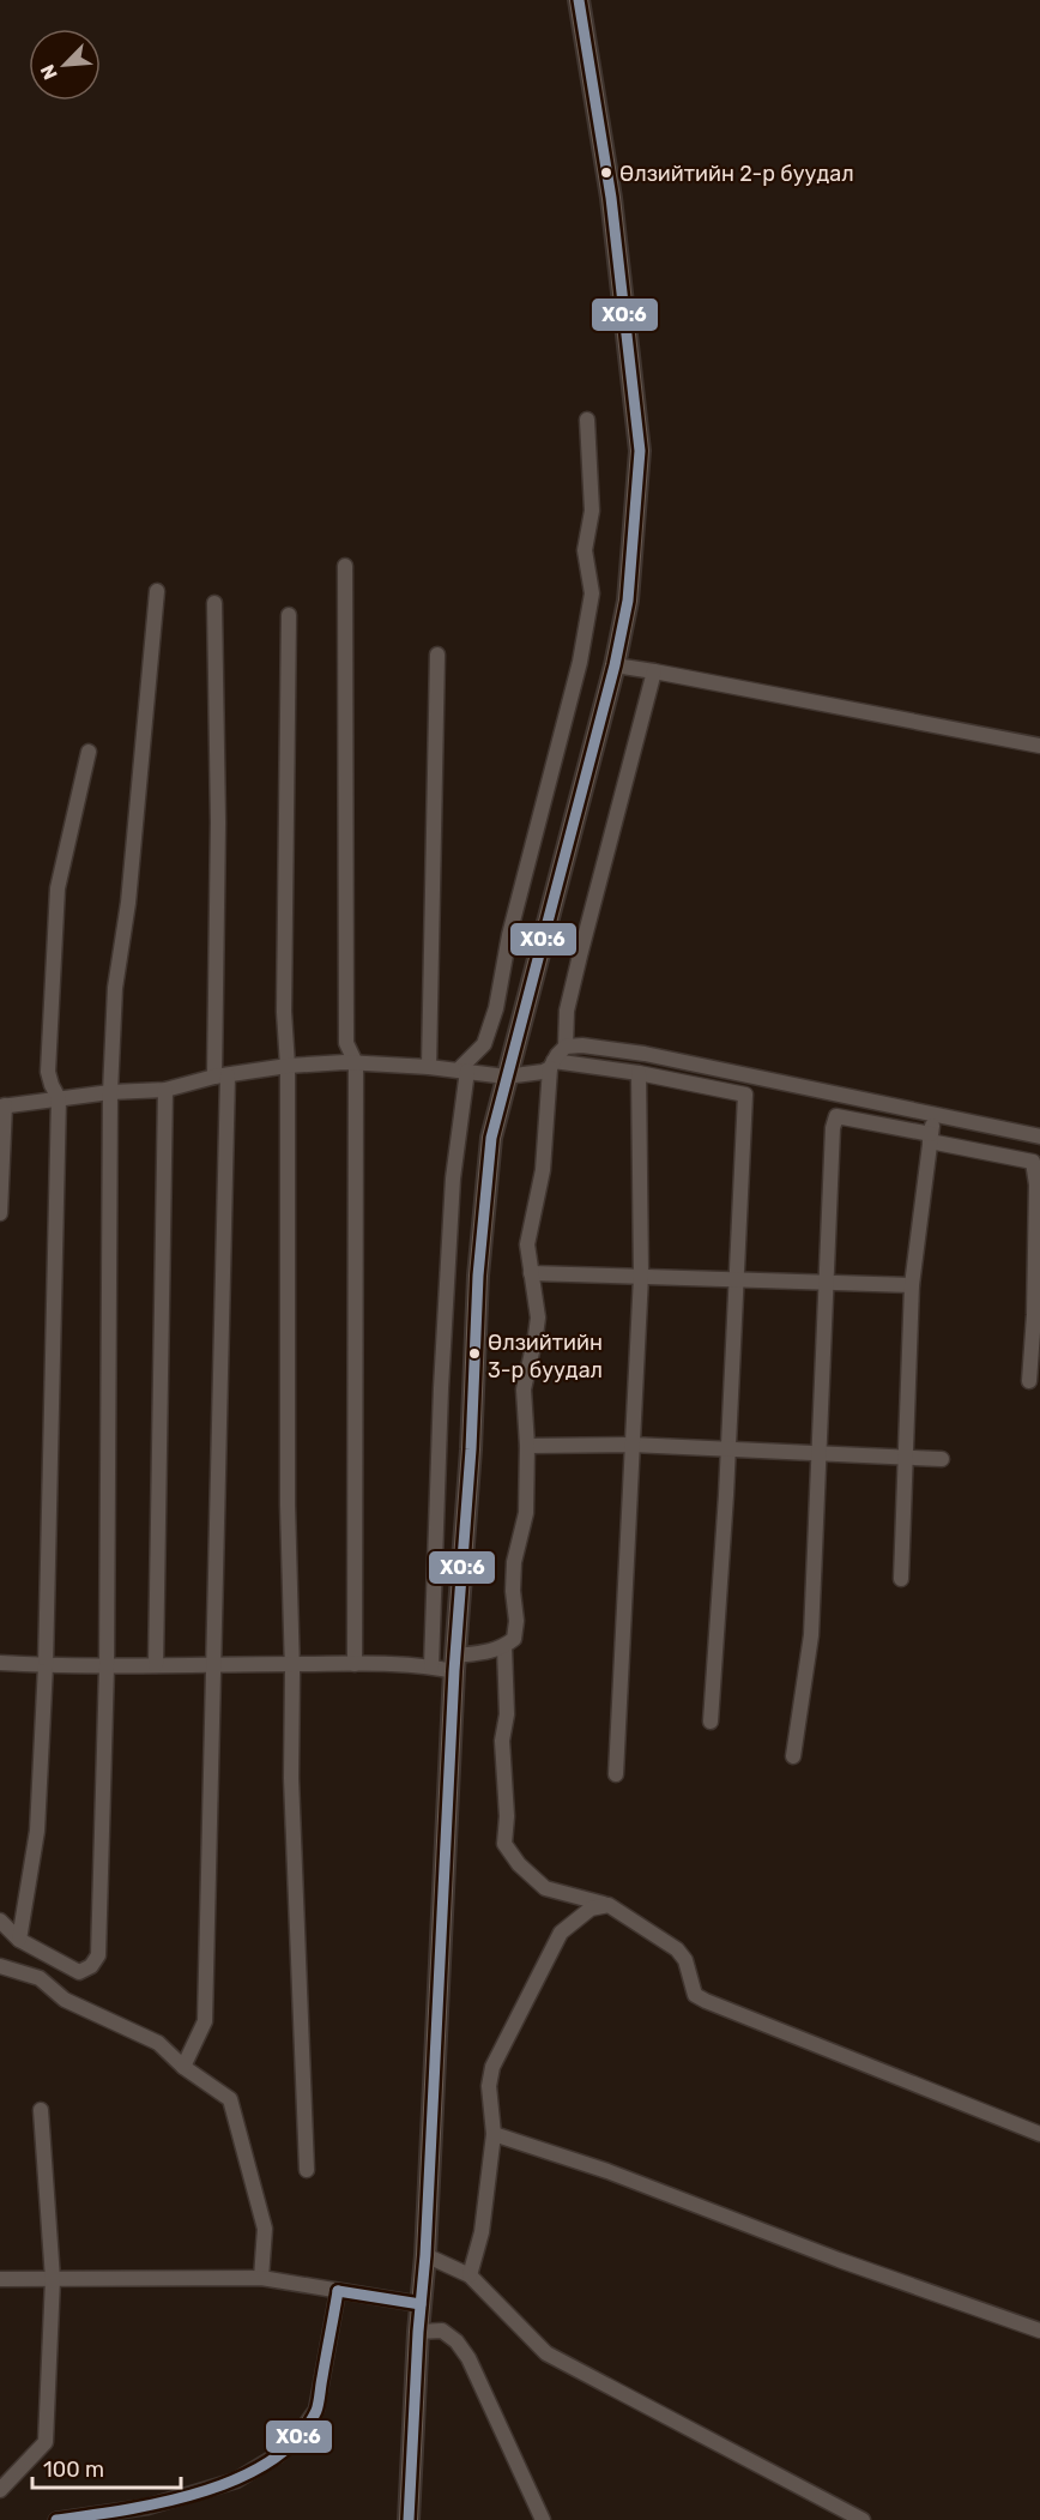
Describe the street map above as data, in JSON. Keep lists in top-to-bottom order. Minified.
{"places":["Өлзийтийн 2-р буудал","Өлзийтийн 3-р буудал"],"lines":["transit line ХО:6"],"scale_bar":"100 m","north":"bottom left"}
